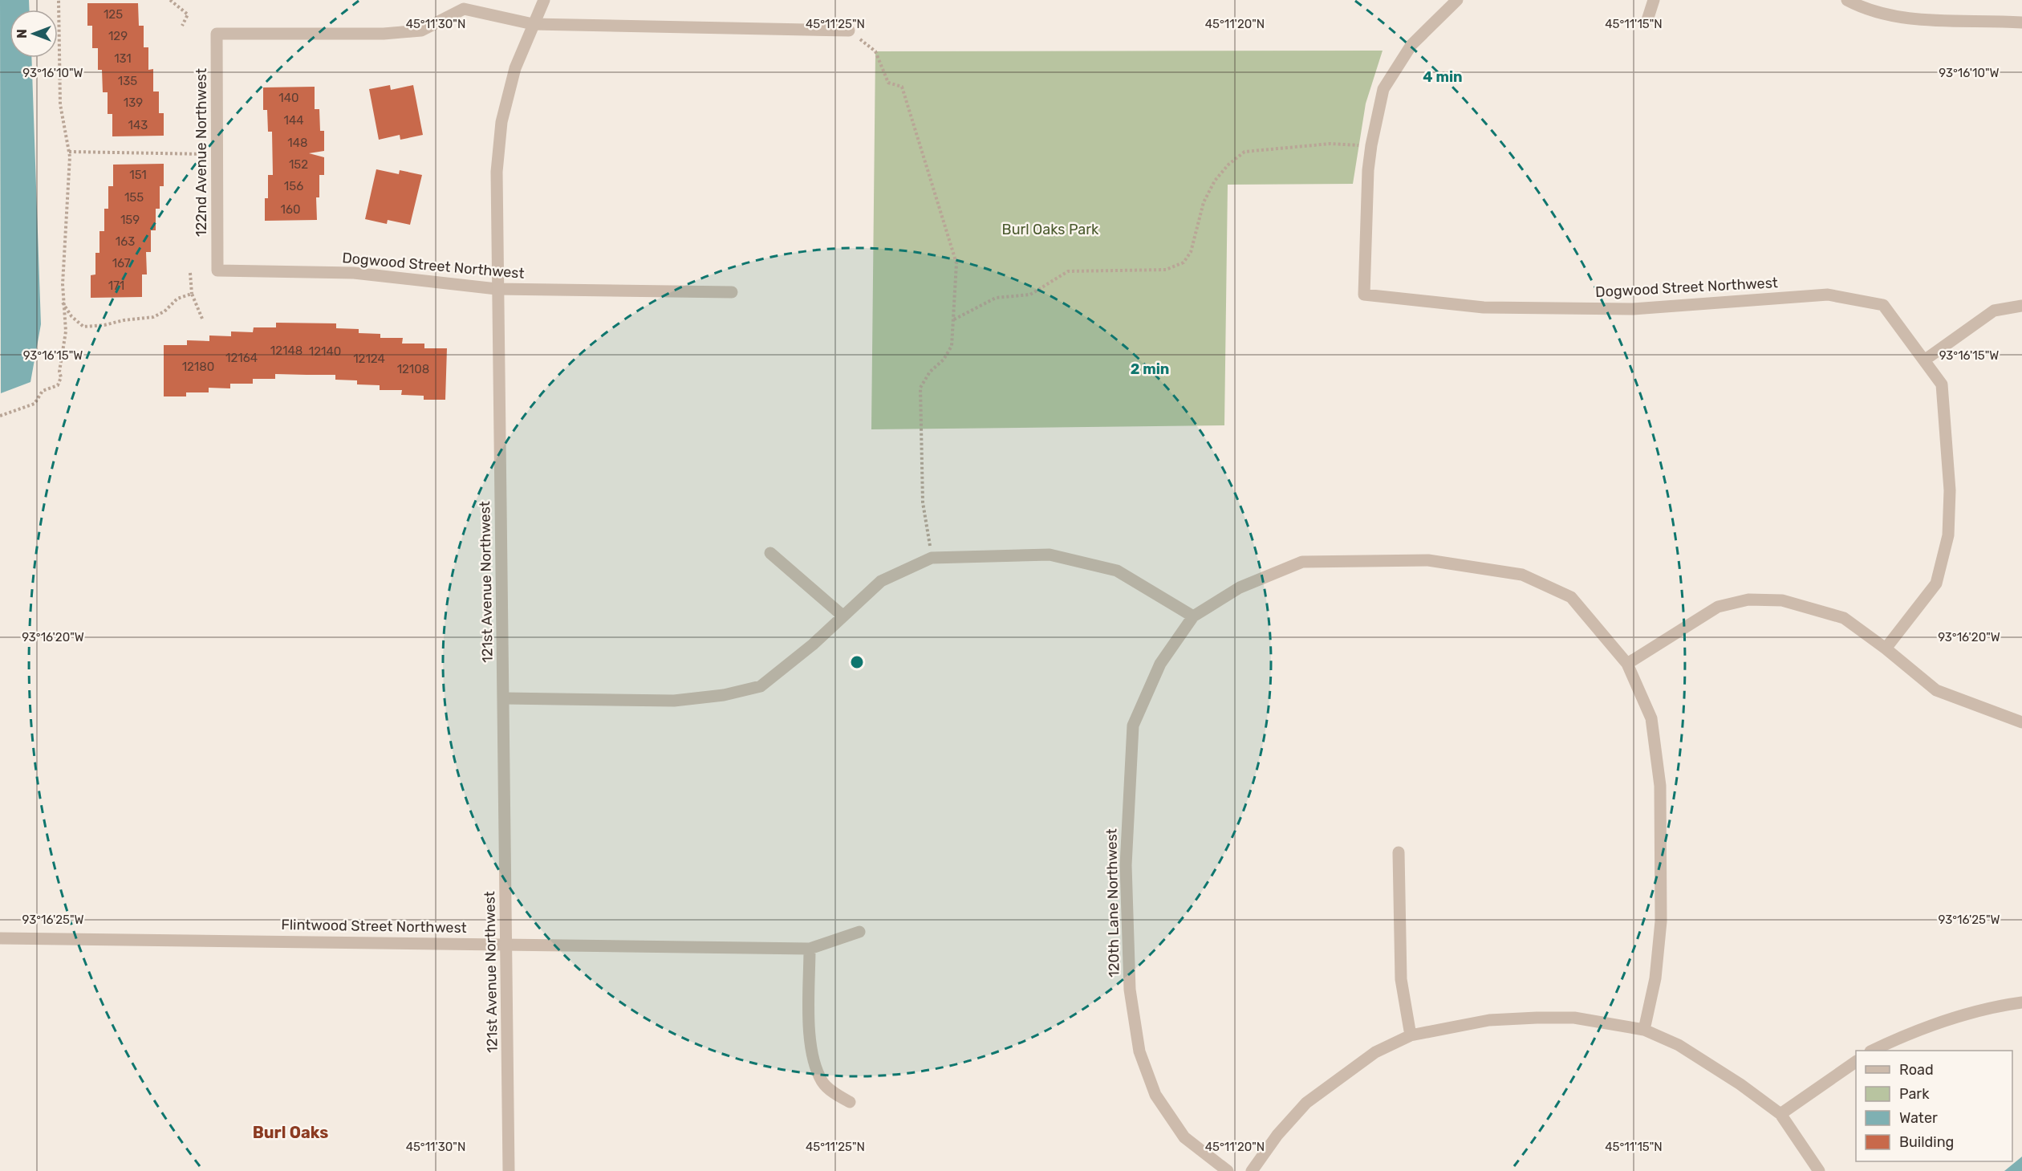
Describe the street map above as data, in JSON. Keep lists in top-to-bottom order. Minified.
{"streets":{"street":["122nd Avenue Northwest","Dogwood Street Northwest","121st Avenue Northwest","120th Lane Northwest","Flintwood Street Northwest"]},"crossings":[["122nd Avenue Northwest","Dogwood Street Northwest"],["122nd Avenue Northwest","121st Avenue Northwest"],["Dogwood Street Northwest","121st Avenue Northwest"],["121st Avenue Northwest","Flintwood Street Northwest"]],"districts":["Burl Oaks"],"parks":["Burl Oaks Park"],"house_numbers":["125","129","131","135","140","139","144","143","148","152","151","156","155","160","159","163","167","171","12148","12140","12164","12124","12180","12108"],"legend":["Road","Park","Water","Building"],"north":"left","coordinates":["45°11'30\"N","45°11'25\"N","45°11'20\"N","45°11'15\"N","93°16'10\"W","93°16'15\"W","93°16'20\"W","93°16'25\"W"],"rings":["4 min","2 min"]}
